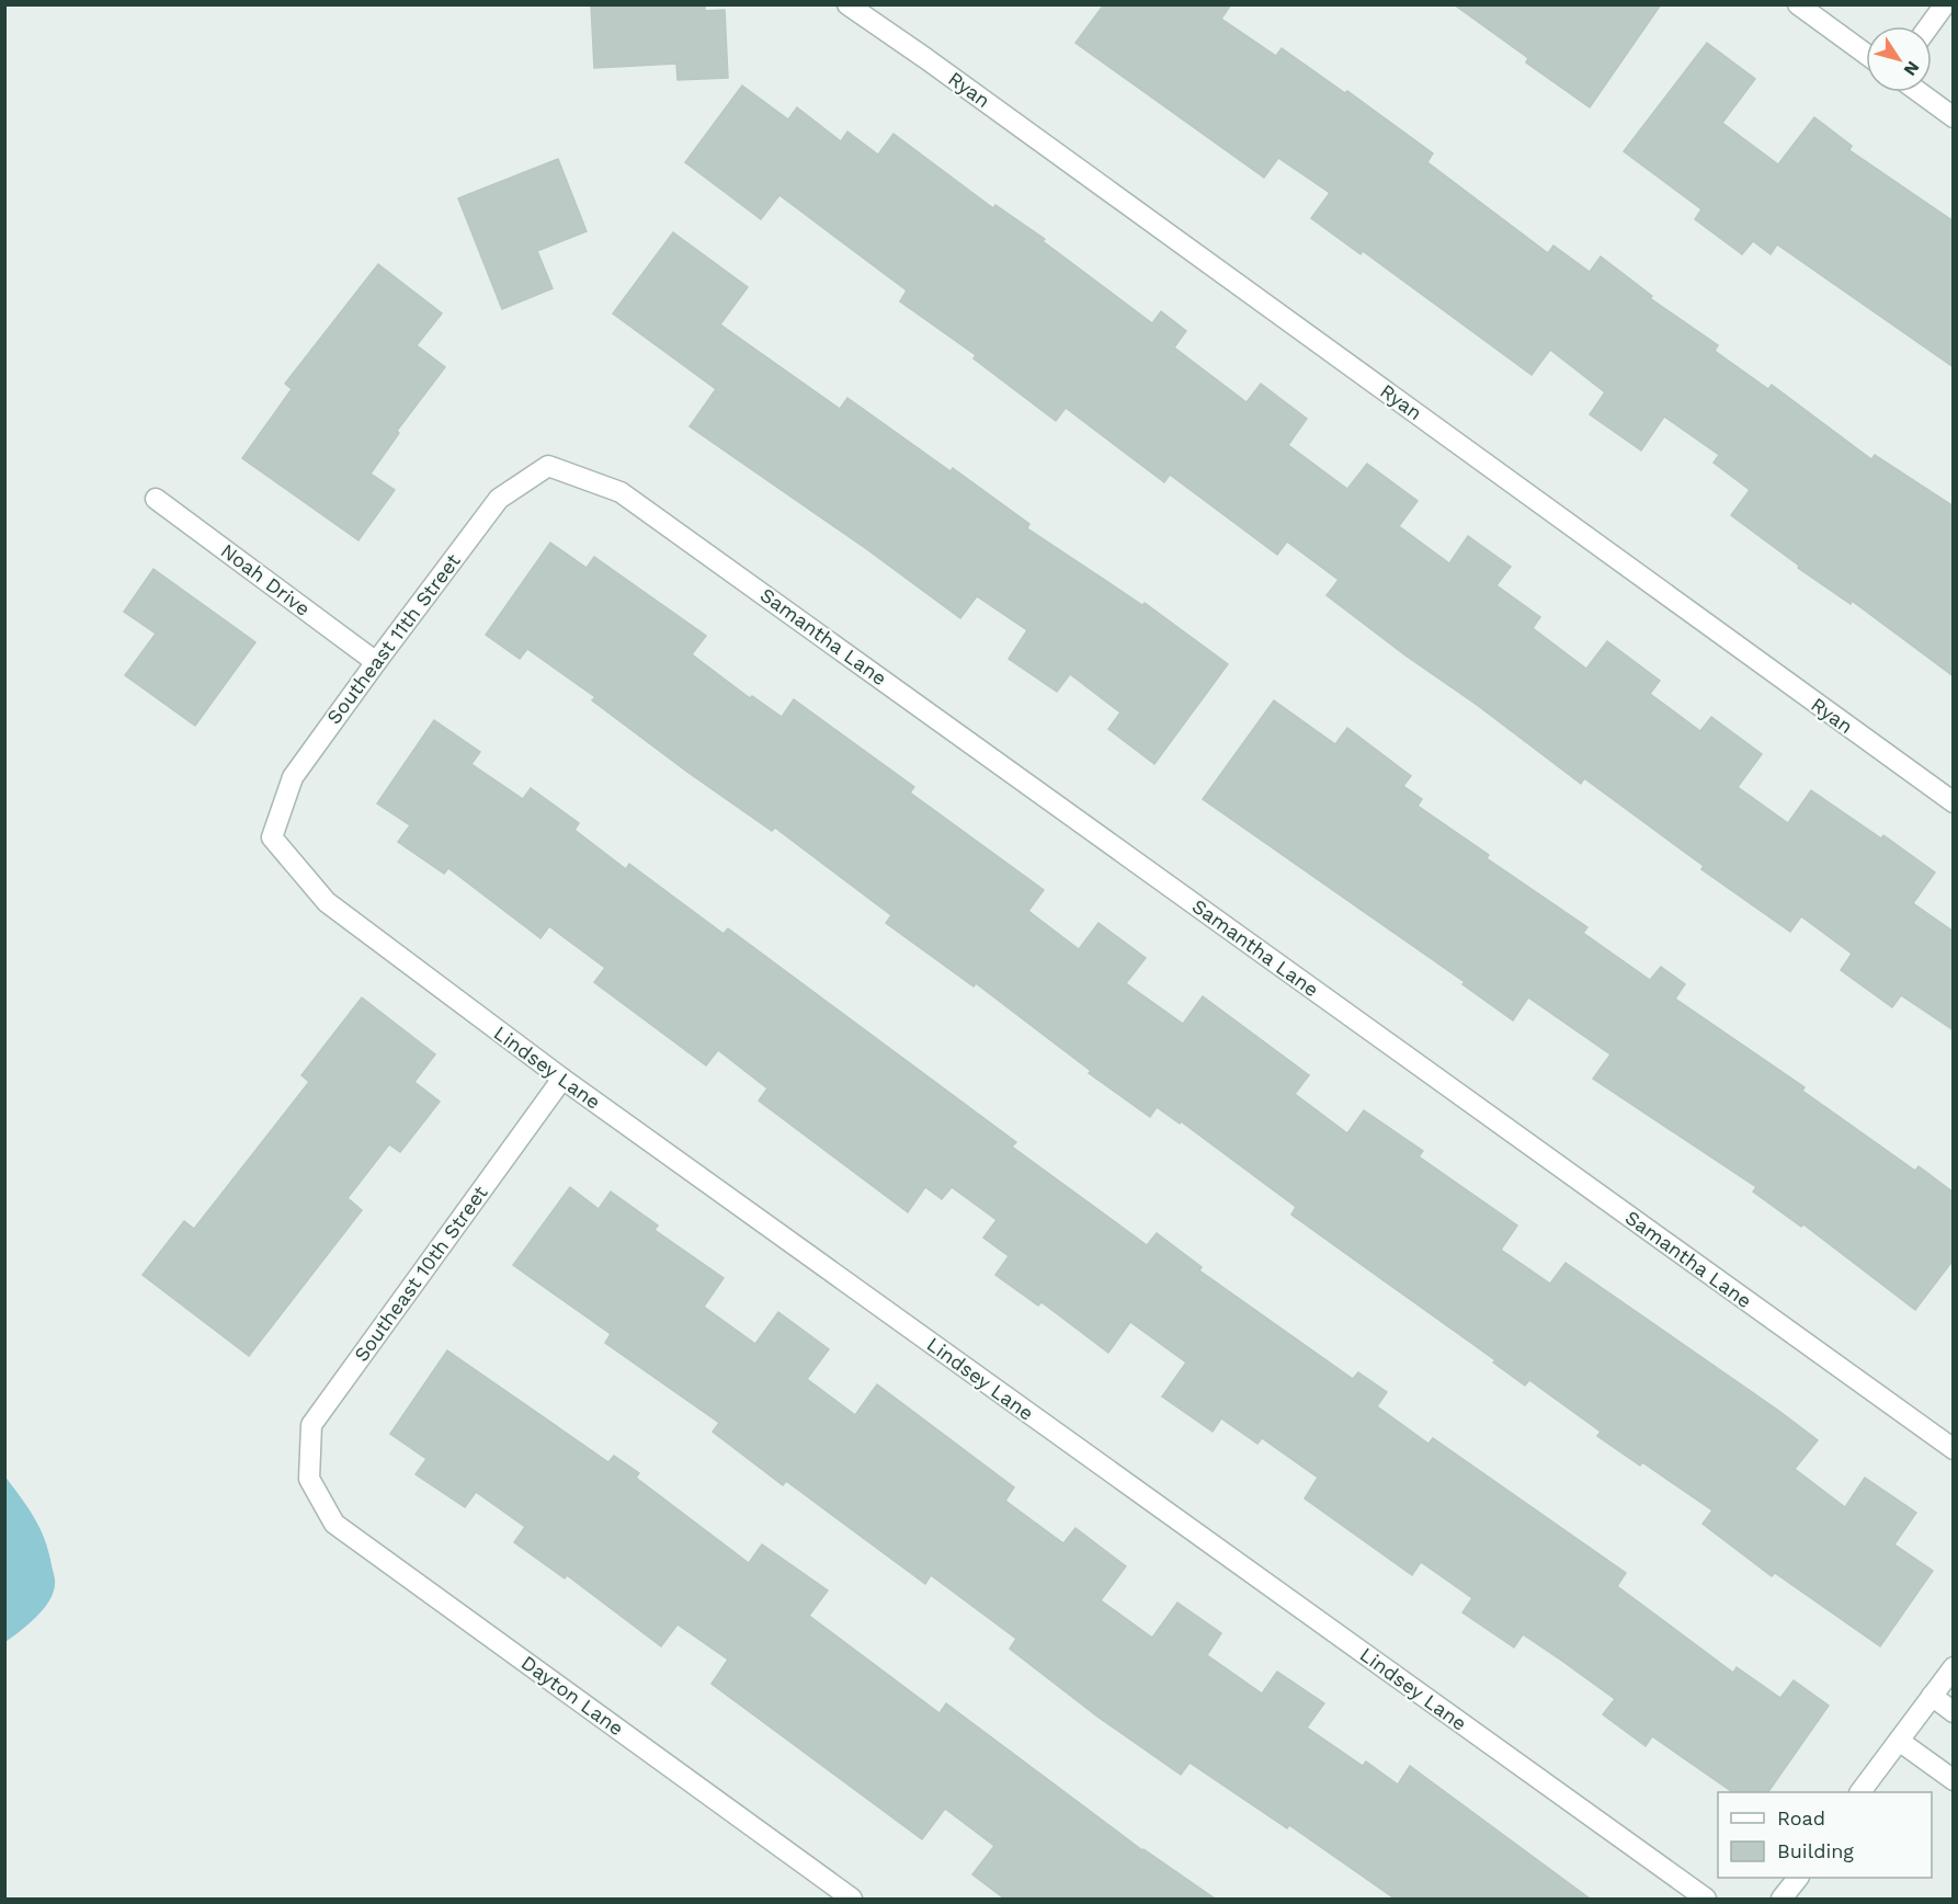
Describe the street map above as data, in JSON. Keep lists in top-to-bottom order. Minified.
{"streets":{"street":["Ryan","Noah Drive","Samantha Lane","Southeast 11th Street","Lindsey Lane","Southeast 10th Street","Dayton Lane"]},"crossings":[["Noah Drive","Southeast 11th Street"],["Samantha Lane","Southeast 11th Street"],["Southeast 11th Street","Lindsey Lane"],["Lindsey Lane","Southeast 10th Street"],["Southeast 10th Street","Dayton Lane"]],"legend":["Road","Building"],"north":"bottom right"}
